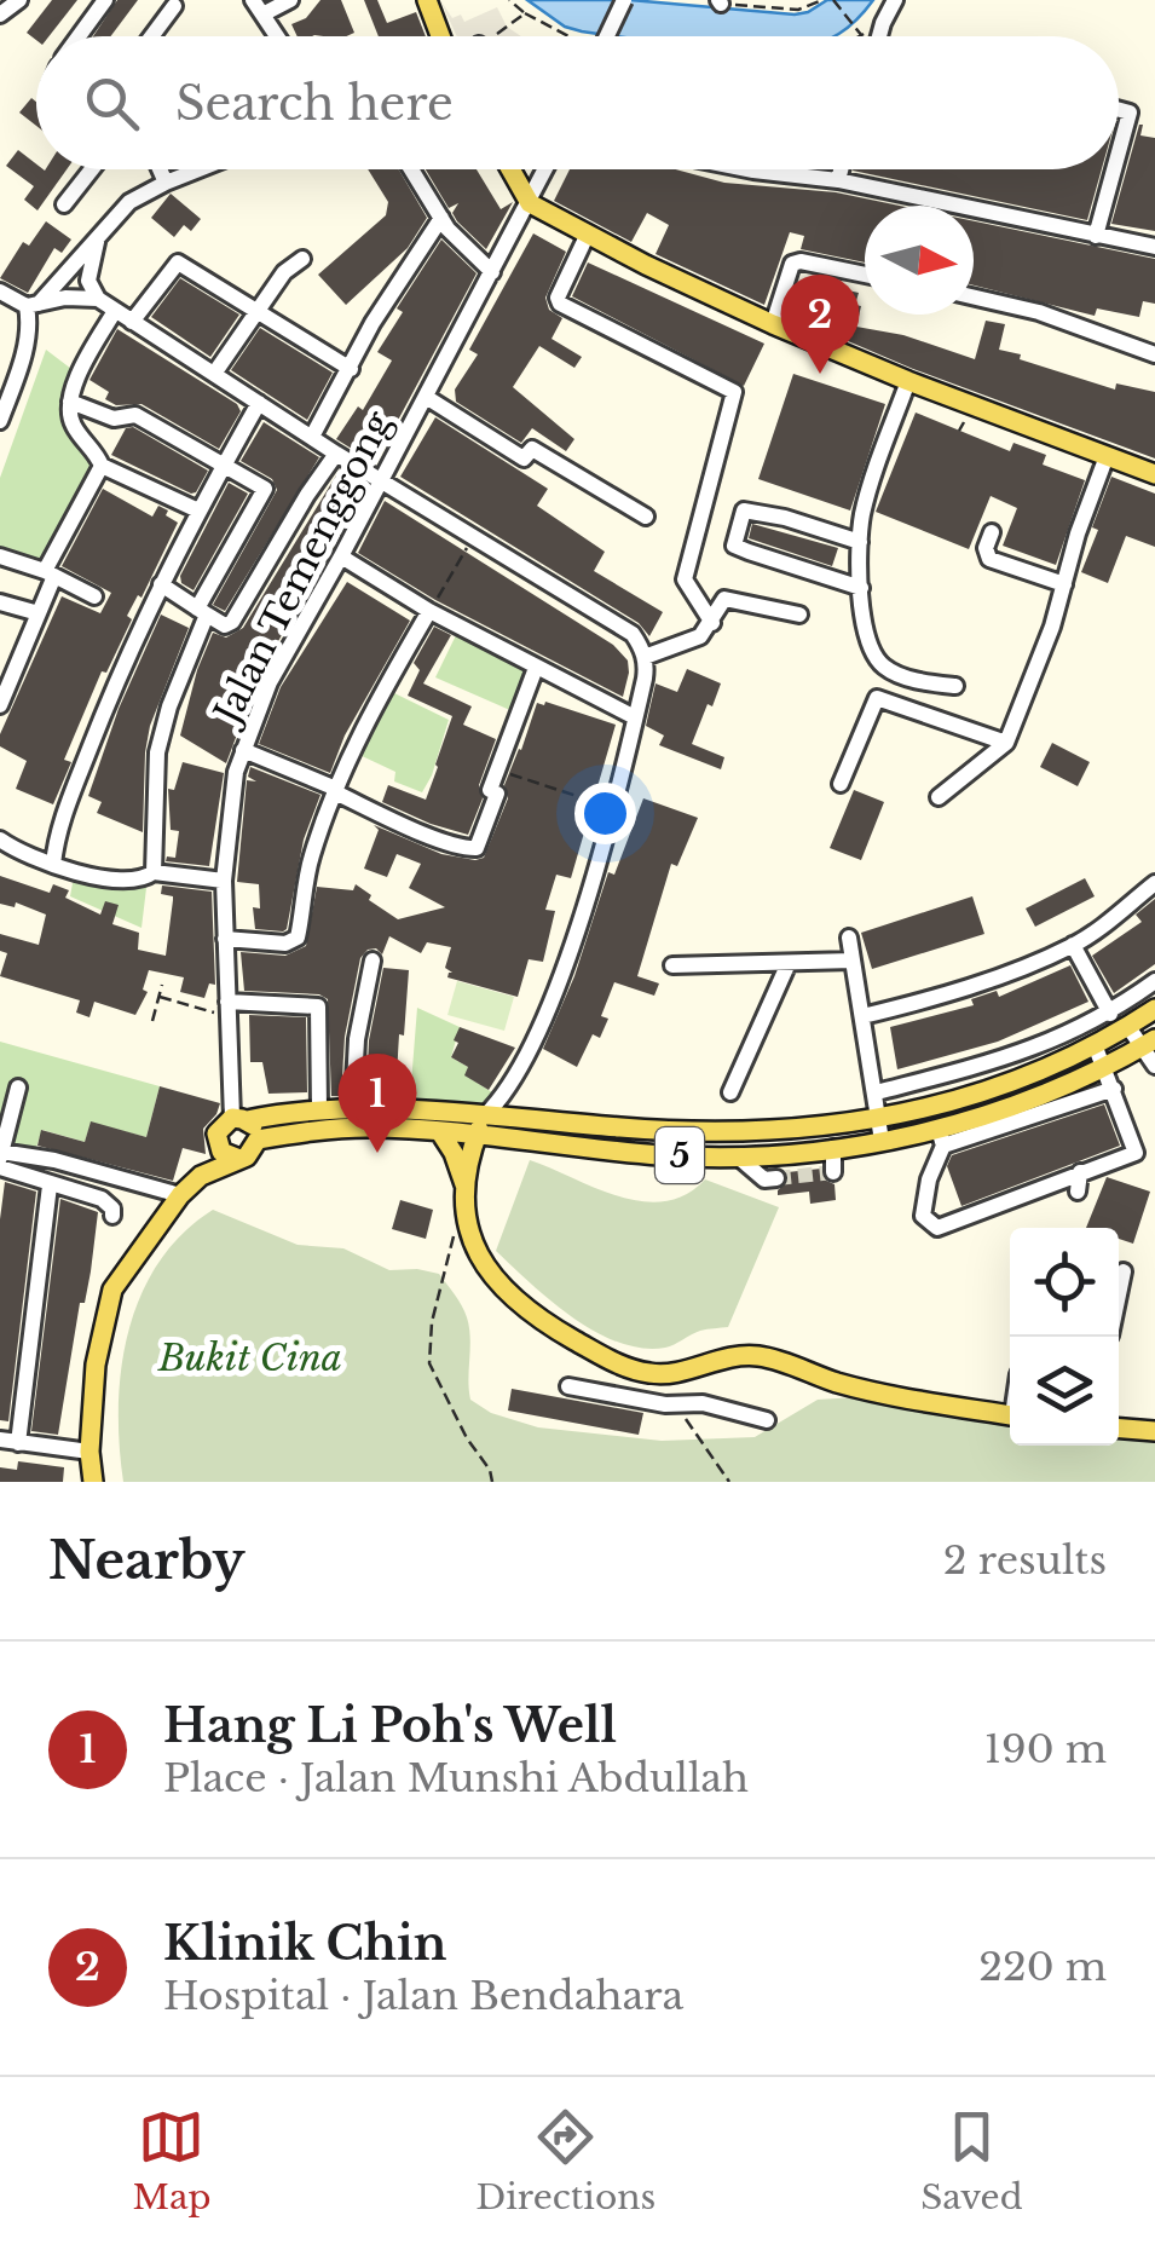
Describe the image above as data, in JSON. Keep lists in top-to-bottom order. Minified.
{"streets":{"main road":["5"],"street":["Jalan Temenggong"]},"crossings":[["Jalan Temenggong","5"]],"parks":["Bukit Cina"],"north":"right","page":{"search":"Search here","pins":["2","1"],"heading":["Nearby","2 results"],"list":[{"mark":"1","name":"Hang Li Poh's Well","note":"Place · Jalan Munshi Abdullah","value":"190 m"},{"mark":"2","name":"Klinik Chin","note":"Hospital · Jalan Bendahara","value":"220 m"}],"nav":["Map","Directions","Saved"]}}
